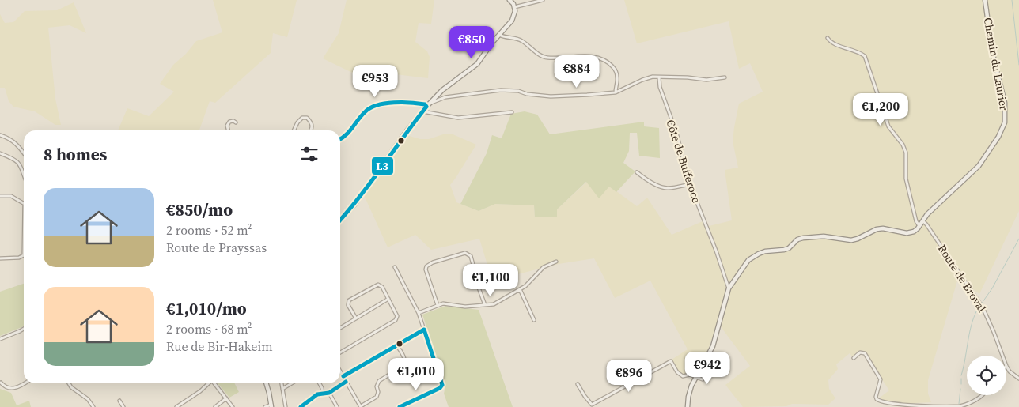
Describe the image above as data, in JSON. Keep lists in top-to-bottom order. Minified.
{"streets":{"street":["Chemin du Laurier","Côte de Bufferoce","Route de Broval"]},"crossings":[["Chemin du Laurier","Côte de Bufferoce"],["Chemin du Laurier","Route de Broval"]],"lines":["transit line L3"],"page":{"price":["€850","€884","€953","€1,200","€1,100","€942","€1,010","€896"],"heading":"8 homes","list":[{"name":"€850/mo","note":"2 rooms · 52 m² · Route de Prayssas"},{"name":"€1,010/mo","note":"2 rooms · 68 m² · Rue de Bir-Hakeim"}]}}
